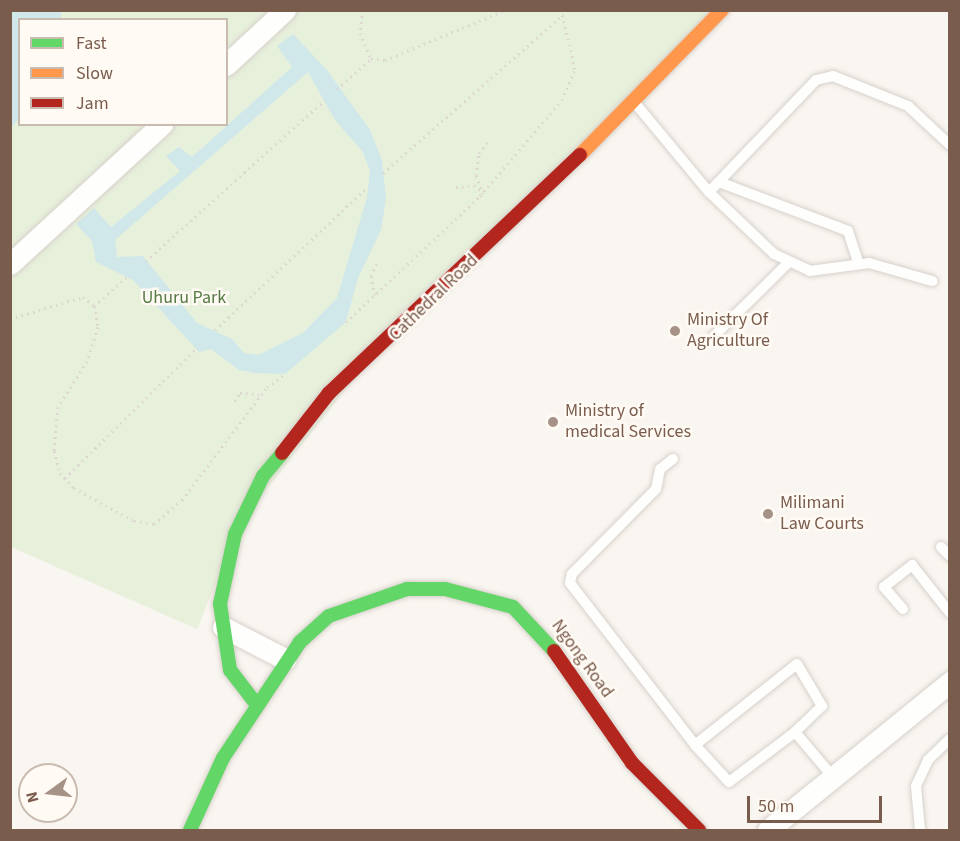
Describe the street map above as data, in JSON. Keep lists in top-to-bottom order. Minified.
{"streets":{"street":["Cathedral Road","Ngong Road"]},"crossings":[["Cathedral Road","Ngong Road"]],"parks":["Uhuru Park"],"places":["Ministry Of Agriculture","Ministry of medical Services","Milimani Law Courts"],"legend":["Fast","Slow","Jam"],"scale_bar":"50 m","north":"left"}
